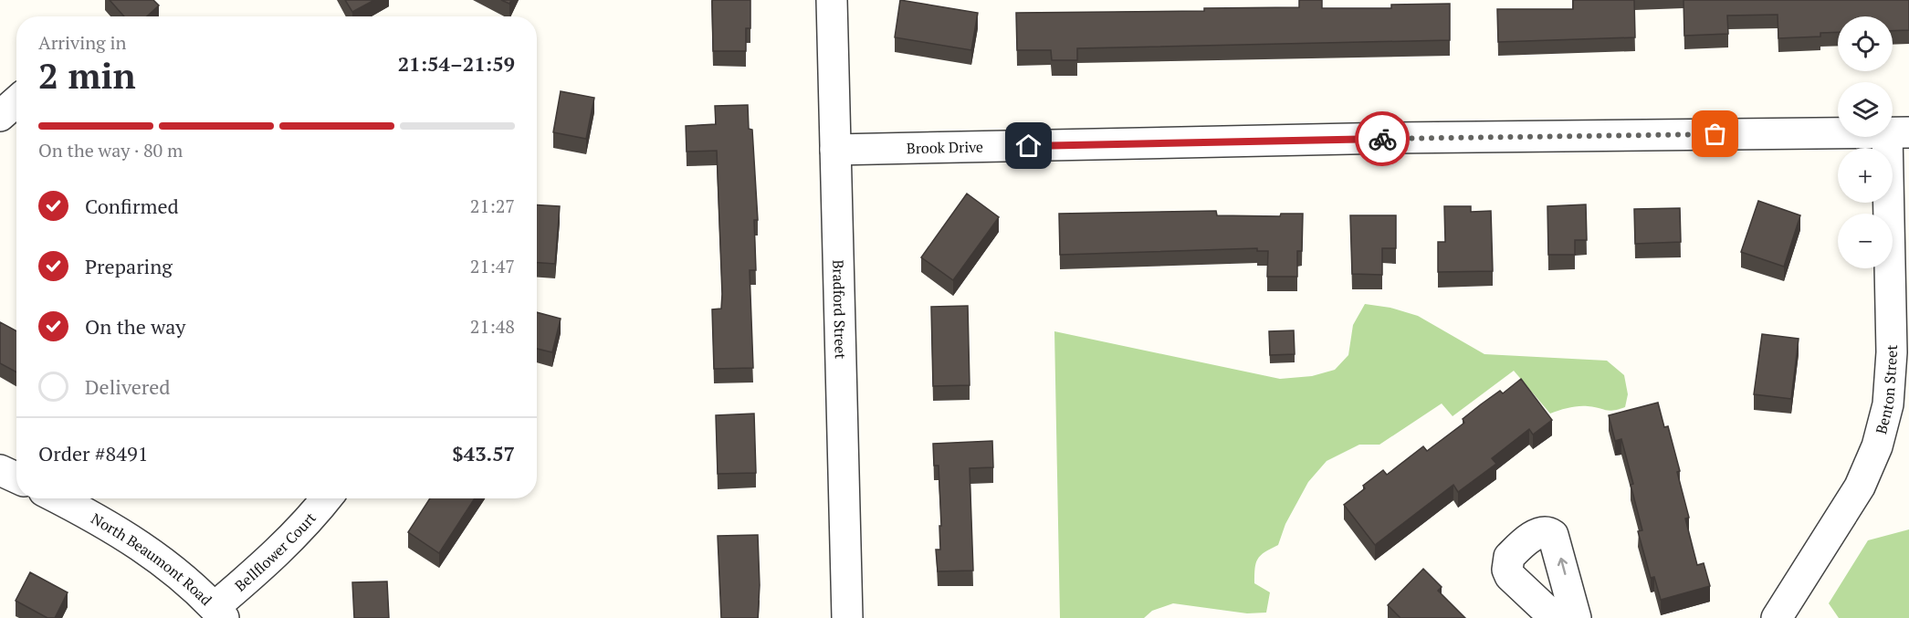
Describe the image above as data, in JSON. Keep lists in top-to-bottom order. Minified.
{"streets":{"street":["Brook Drive","Bradford Street","Benton Street","Bellflower Court","North Beaumont Road"]},"crossings":[["Brook Drive","Bradford Street"],["Brook Drive","Benton Street"],["Bellflower Court","North Beaumont Road"]],"page":{"map_buttons":["+","−"],"heading":["2 min","Arriving in","21:54–21:59"],"panel":["Order #8491","$43.57"],"bar":"On the way · 80 m","list":[["Confirmed","21:27"],["Preparing","21:47"],["On the way","21:48"],"Delivered"]}}
